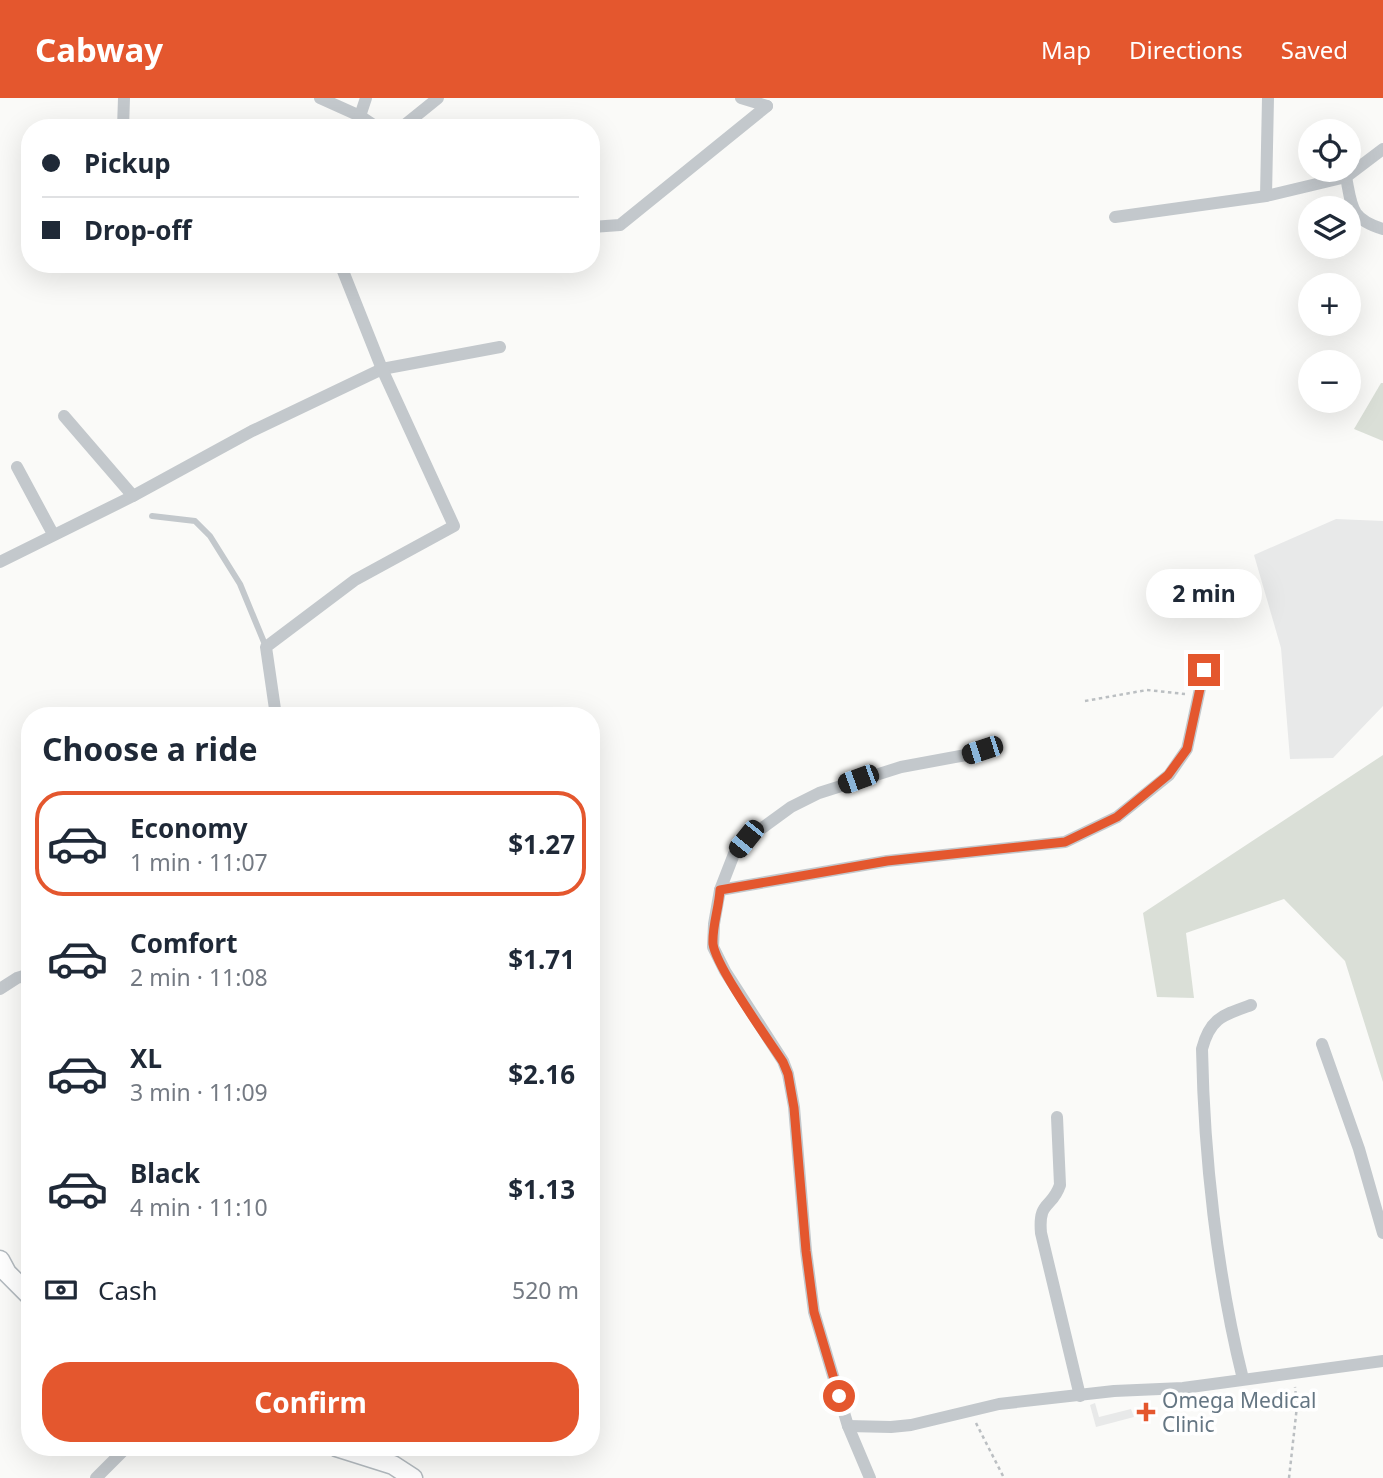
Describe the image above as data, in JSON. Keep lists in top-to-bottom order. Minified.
{"places":{"health":["Omega Medical Clinic"]},"page":{"header":"Cabway","nav":["Map","Directions","Saved"],"map_buttons":["+","−"],"banner":["Pickup","Drop-off"],"bubble":"2 min","heading":"Choose a ride","list":[{"name":"Economy","note":"1 min · 11:07","value":"$1.27"},{"name":"Comfort","note":"2 min · 11:08","value":"$1.71"},{"name":"XL","note":"3 min · 11:09","value":"$2.16"},{"name":"Black","note":"4 min · 11:10","value":"$1.13"}],"pay":["Cash","520 m"],"buttons":"Confirm"}}
